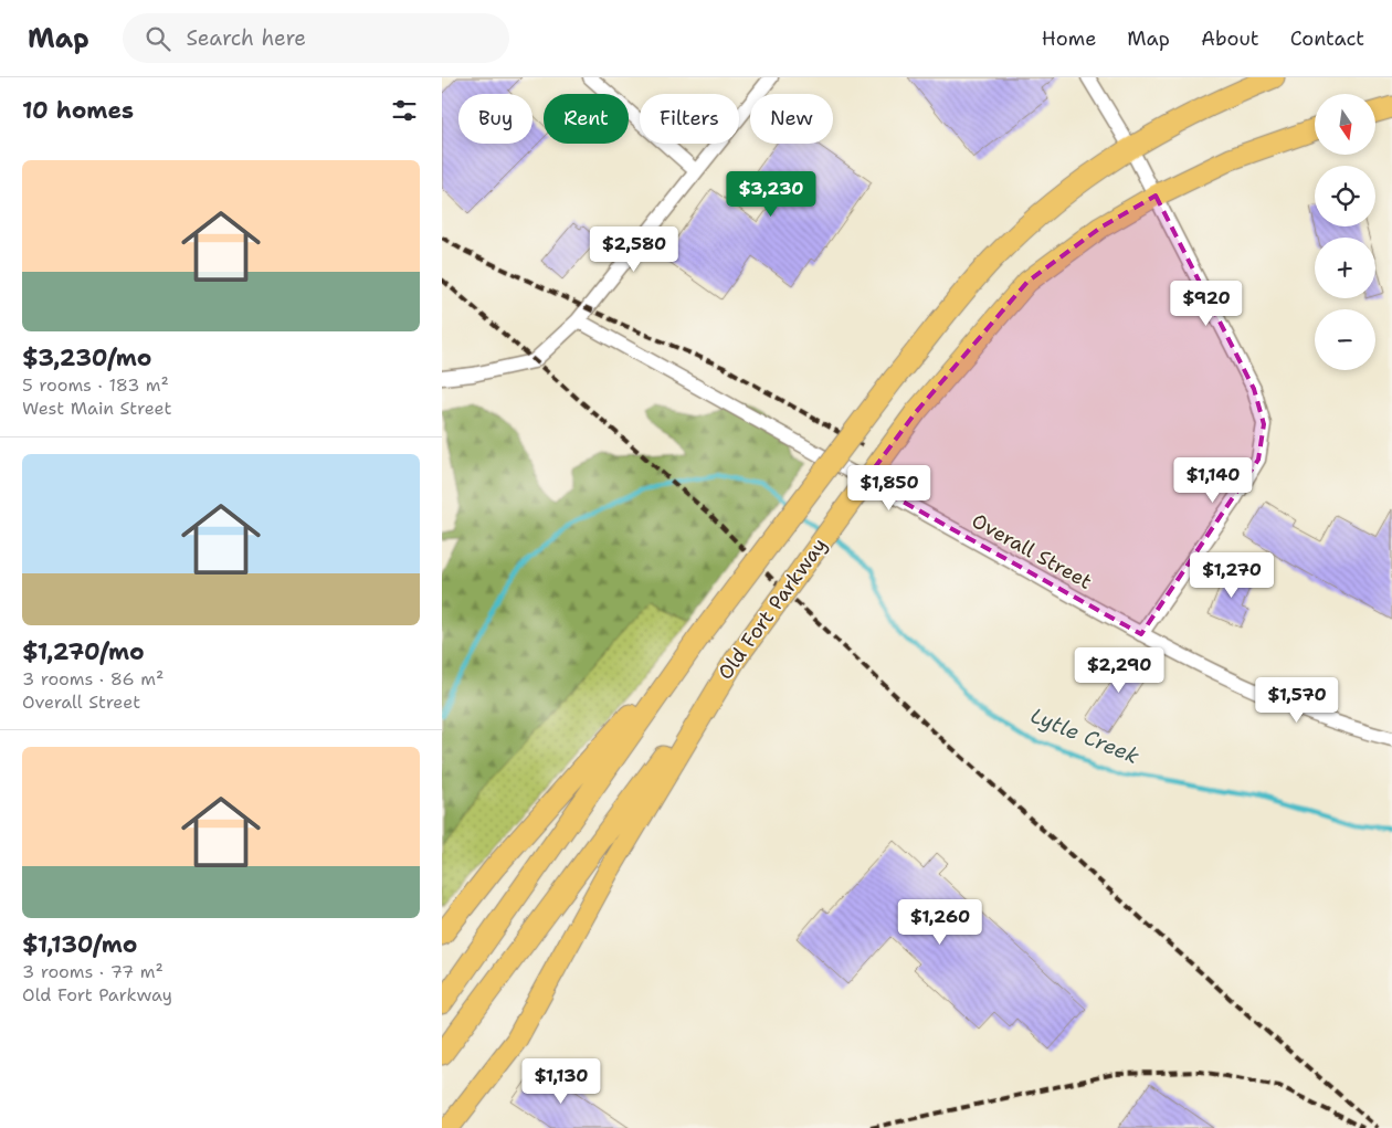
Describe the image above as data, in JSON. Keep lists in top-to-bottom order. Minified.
{"streets":{"main road":["Old Fort Parkway"],"street":["Overall Street"]},"water":["Lytle Creek"],"north":"bottom","page":{"header":"Map","search":"Search here","nav":["Home","Map","About","Contact"],"heading":"10 homes","map_buttons":["+","−"],"chip":["Buy","Rent","Filters","New"],"list":[{"name":"$3,230/mo","note":"5 rooms · 183 m² · West Main Street"},{"name":"$1,270/mo","note":"3 rooms · 86 m² · Overall Street"},{"name":"$1,130/mo","note":"3 rooms · 77 m² · Old Fort Parkway"}],"price":["$3,230","$2,580","$920","$1,140","$1,850","$1,270","$2,290","$1,570","$1,260","$1,130"]}}
